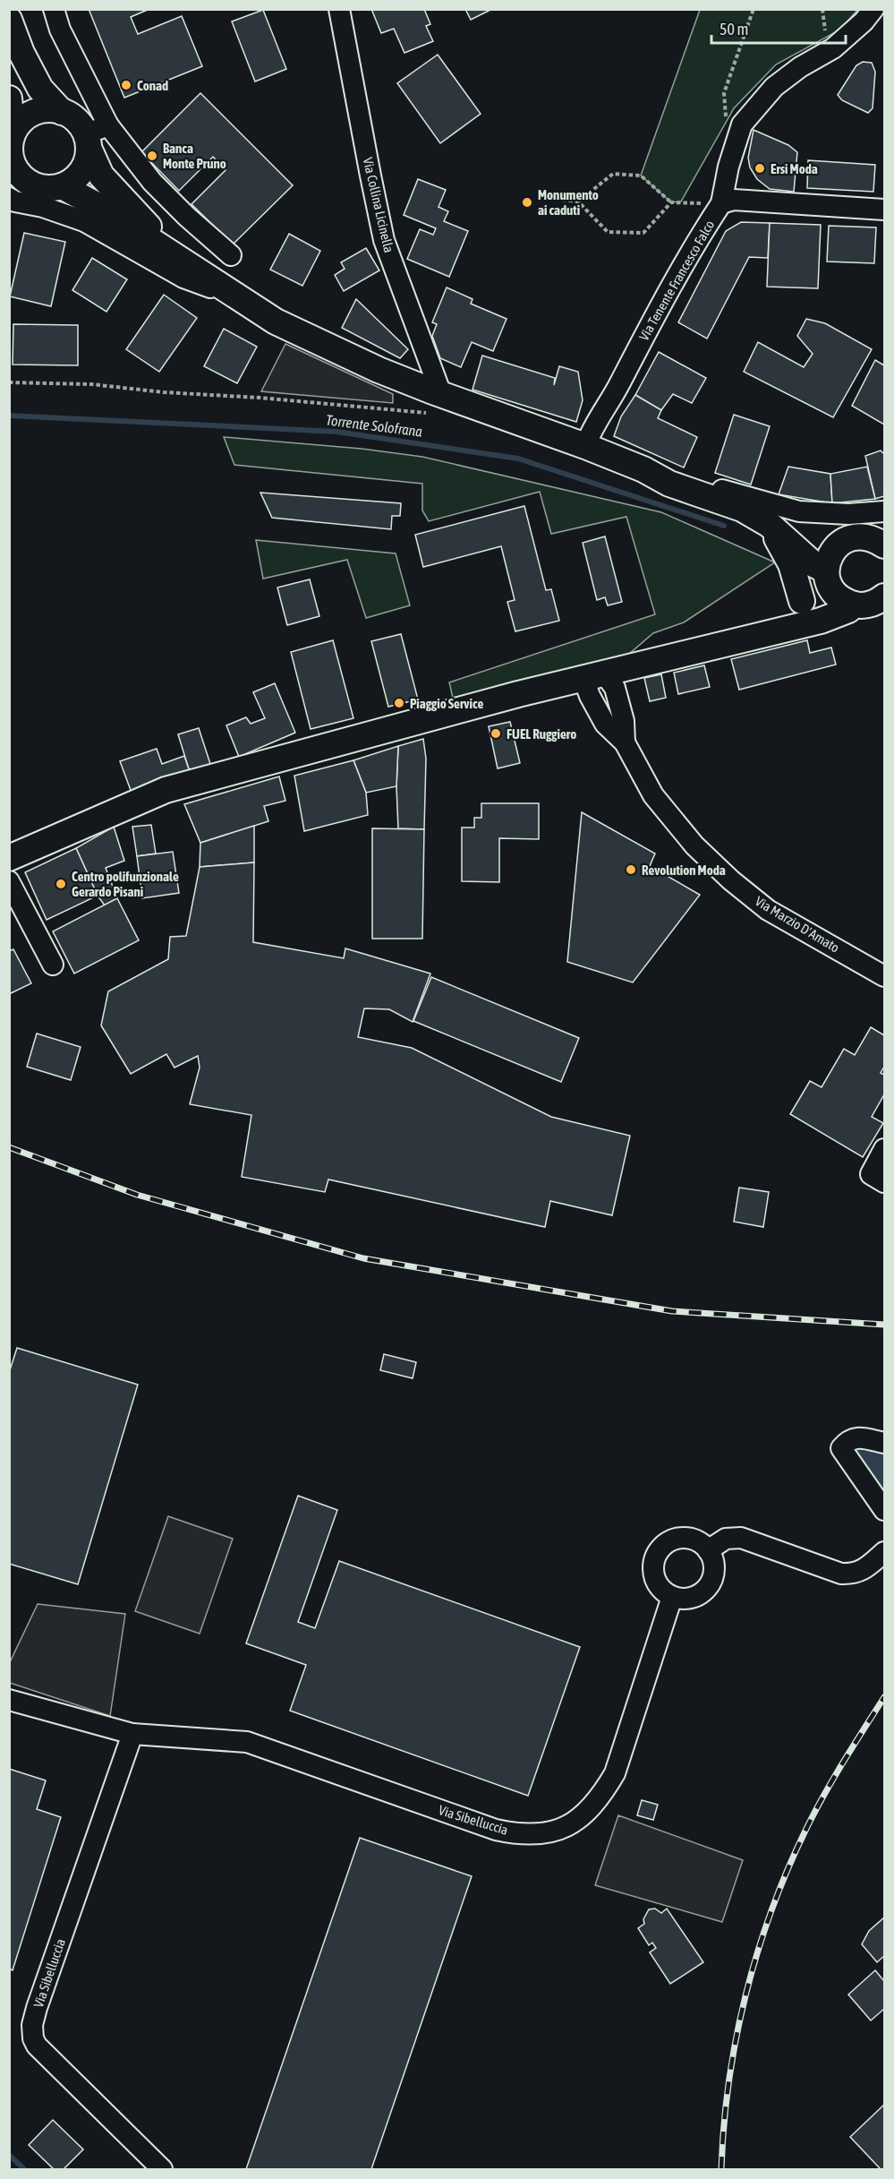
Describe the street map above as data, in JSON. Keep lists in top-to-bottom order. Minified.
{"streets":{"street":["Via Collina Licinella","Via Tenente Francesco Falco","Via Marzio D'Amato","Via Sibelluccia"]},"water":["Torrente Solofrana"],"places":["Conad","Banca Monte Pruno","Ersi Moda","Monumento ai caduti","Piaggio Service","FUEL Ruggiero","Revolution Moda","Centro polifunzionale Gerardo Pisani"],"scale_bar":"50 m"}
